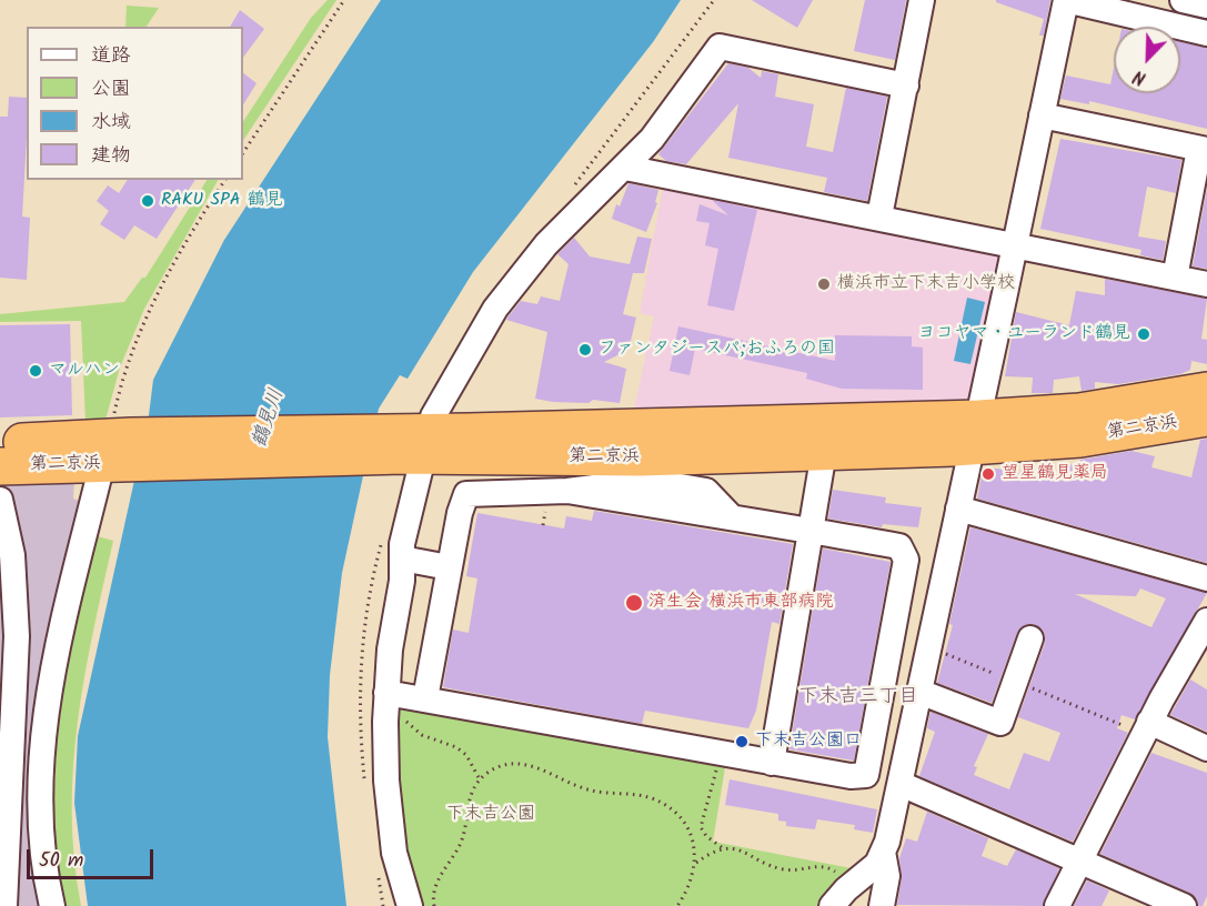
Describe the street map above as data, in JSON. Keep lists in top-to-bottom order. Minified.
{"streets":{"highway":["第二京浜"]},"districts":["下末吉三丁目"],"water":["鶴見川"],"parks":["下末吉公園"],"places":["RAKU SPA 鶴見","横浜市立下末吉小学校","ヨコヤマ・ユーランド鶴見","ファンタジースパ;おふろの国","マルハン","望星鶴見薬局","済生会 横浜市東部病院","下末吉公園口"],"legend":["道路","公園","水域","建物"],"scale_bar":"50 m","north":"bottom left"}
